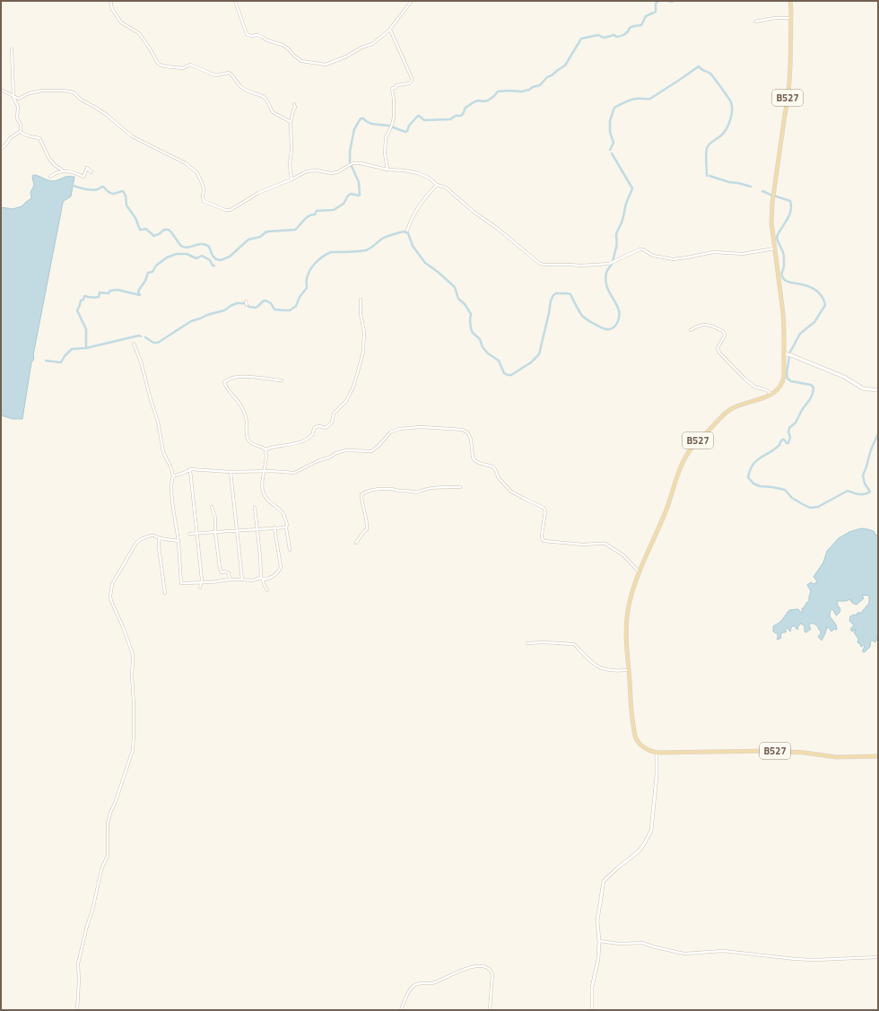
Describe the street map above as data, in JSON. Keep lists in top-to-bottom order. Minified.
{"streets":{"main road":["B527"]}}
